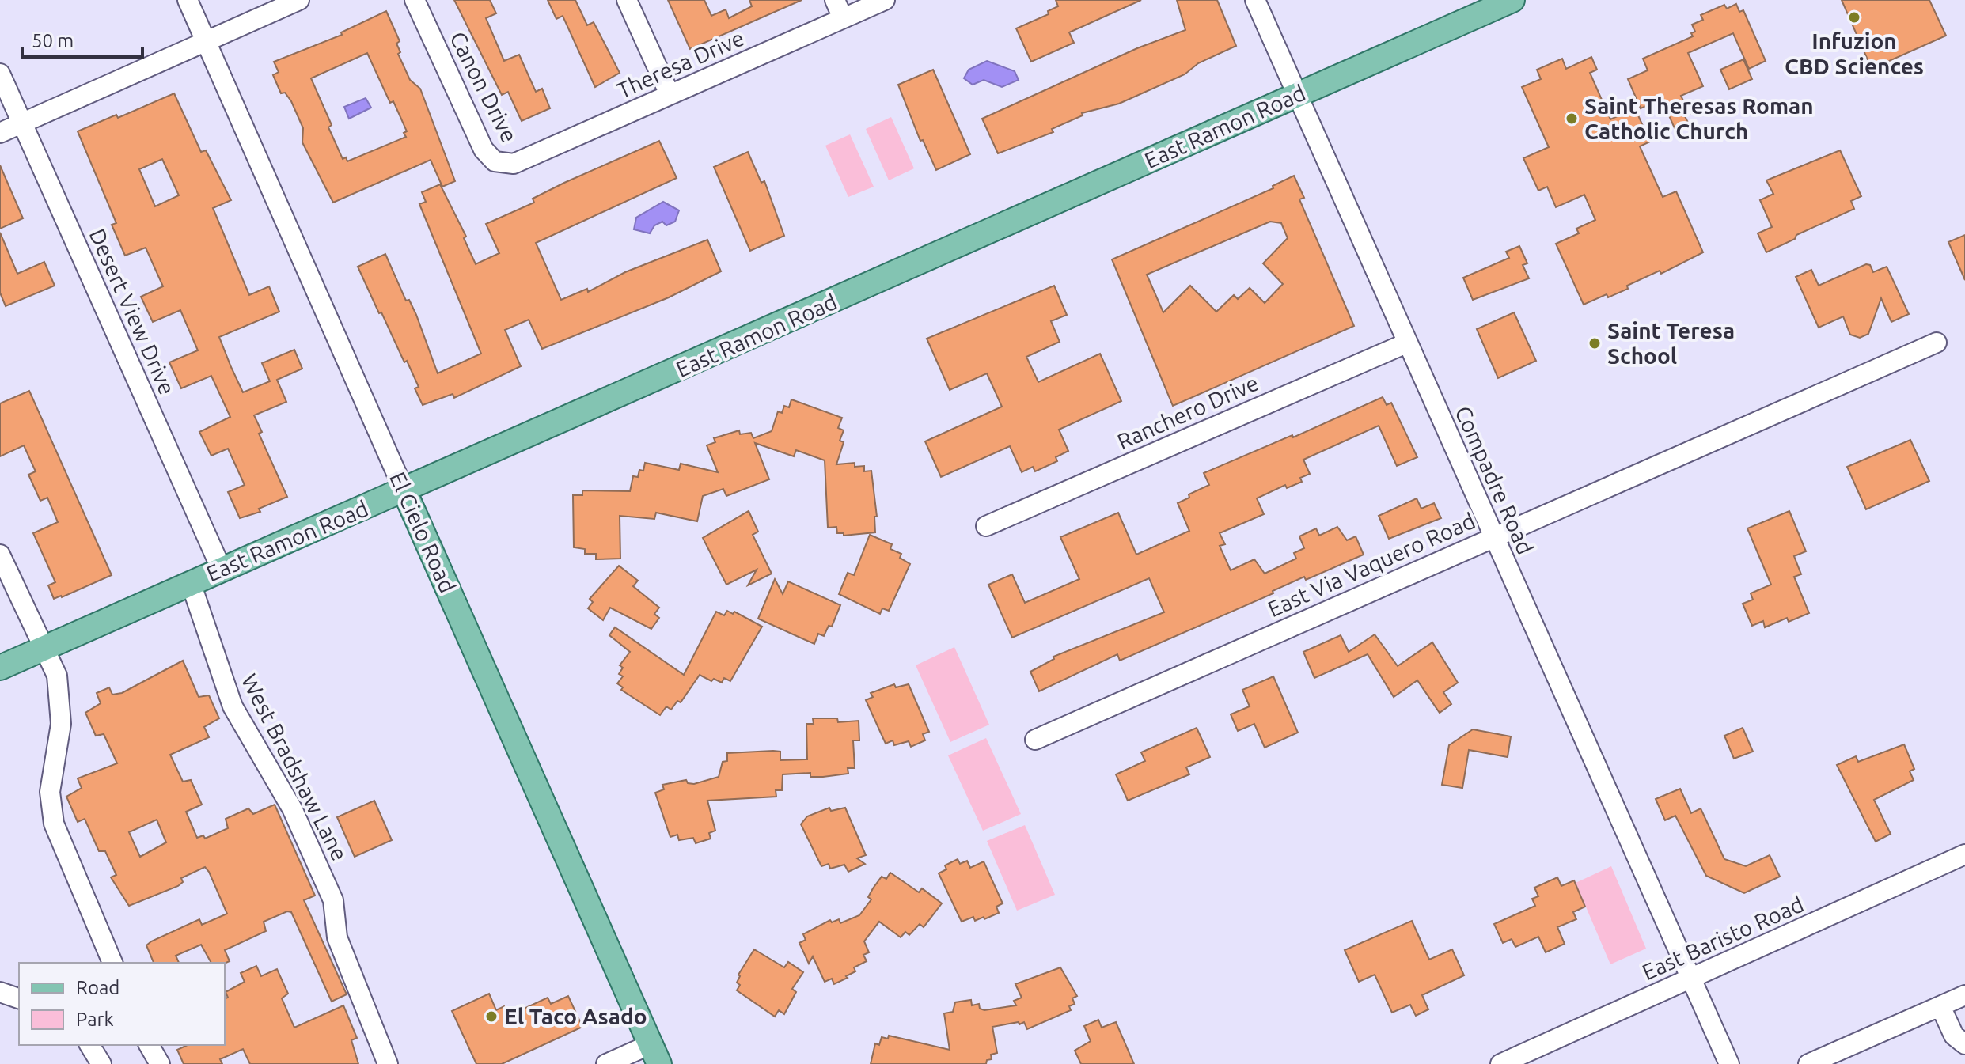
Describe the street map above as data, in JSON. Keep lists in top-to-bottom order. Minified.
{"streets":{"main road":["East Ramon Road","El Cielo Road"],"street":["Theresa Drive","Canon Drive","Desert View Drive","Ranchero Drive","Compadre Road","East Via Vaquero Road","West Bradshaw Lane","East Baristo Road"]},"crossings":[["Theresa Drive","Canon Drive"],["East Ramon Road","Desert View Drive"],["East Ramon Road","Compadre Road"],["East Ramon Road","El Cielo Road"],["East Ramon Road","West Bradshaw Lane"],["Ranchero Drive","Compadre Road"],["Compadre Road","East Via Vaquero Road"],["Compadre Road","East Baristo Road"]],"places":["Infuzion CBD Sciences","Saint Theresas Roman Catholic Church","Saint Teresa School","El Taco Asado"],"legend":["Road","Park"],"scale_bar":"50 m"}
